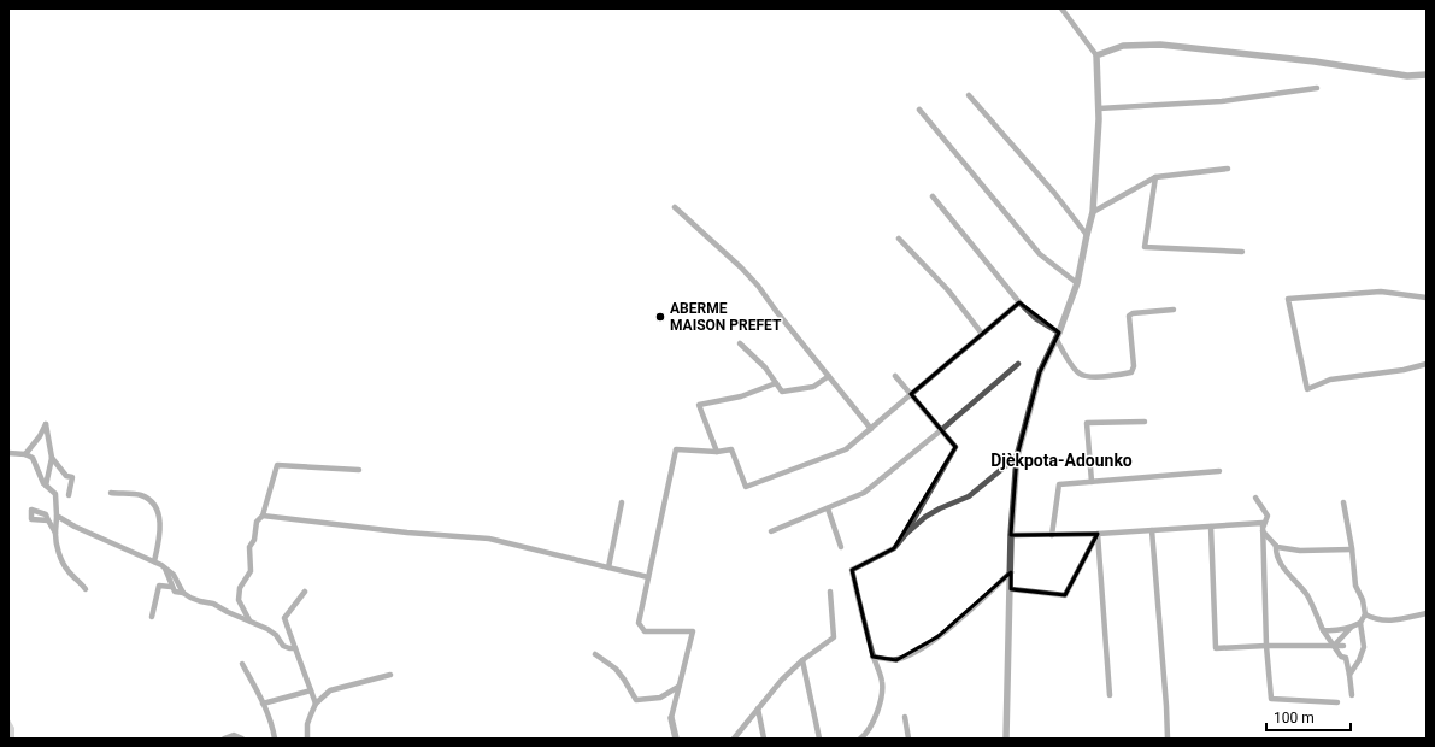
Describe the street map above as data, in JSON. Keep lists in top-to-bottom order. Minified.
{"districts":["Djèkpota-Adounko"],"places":["ABERME MAISON PREFET"],"scale_bar":"100 m"}
